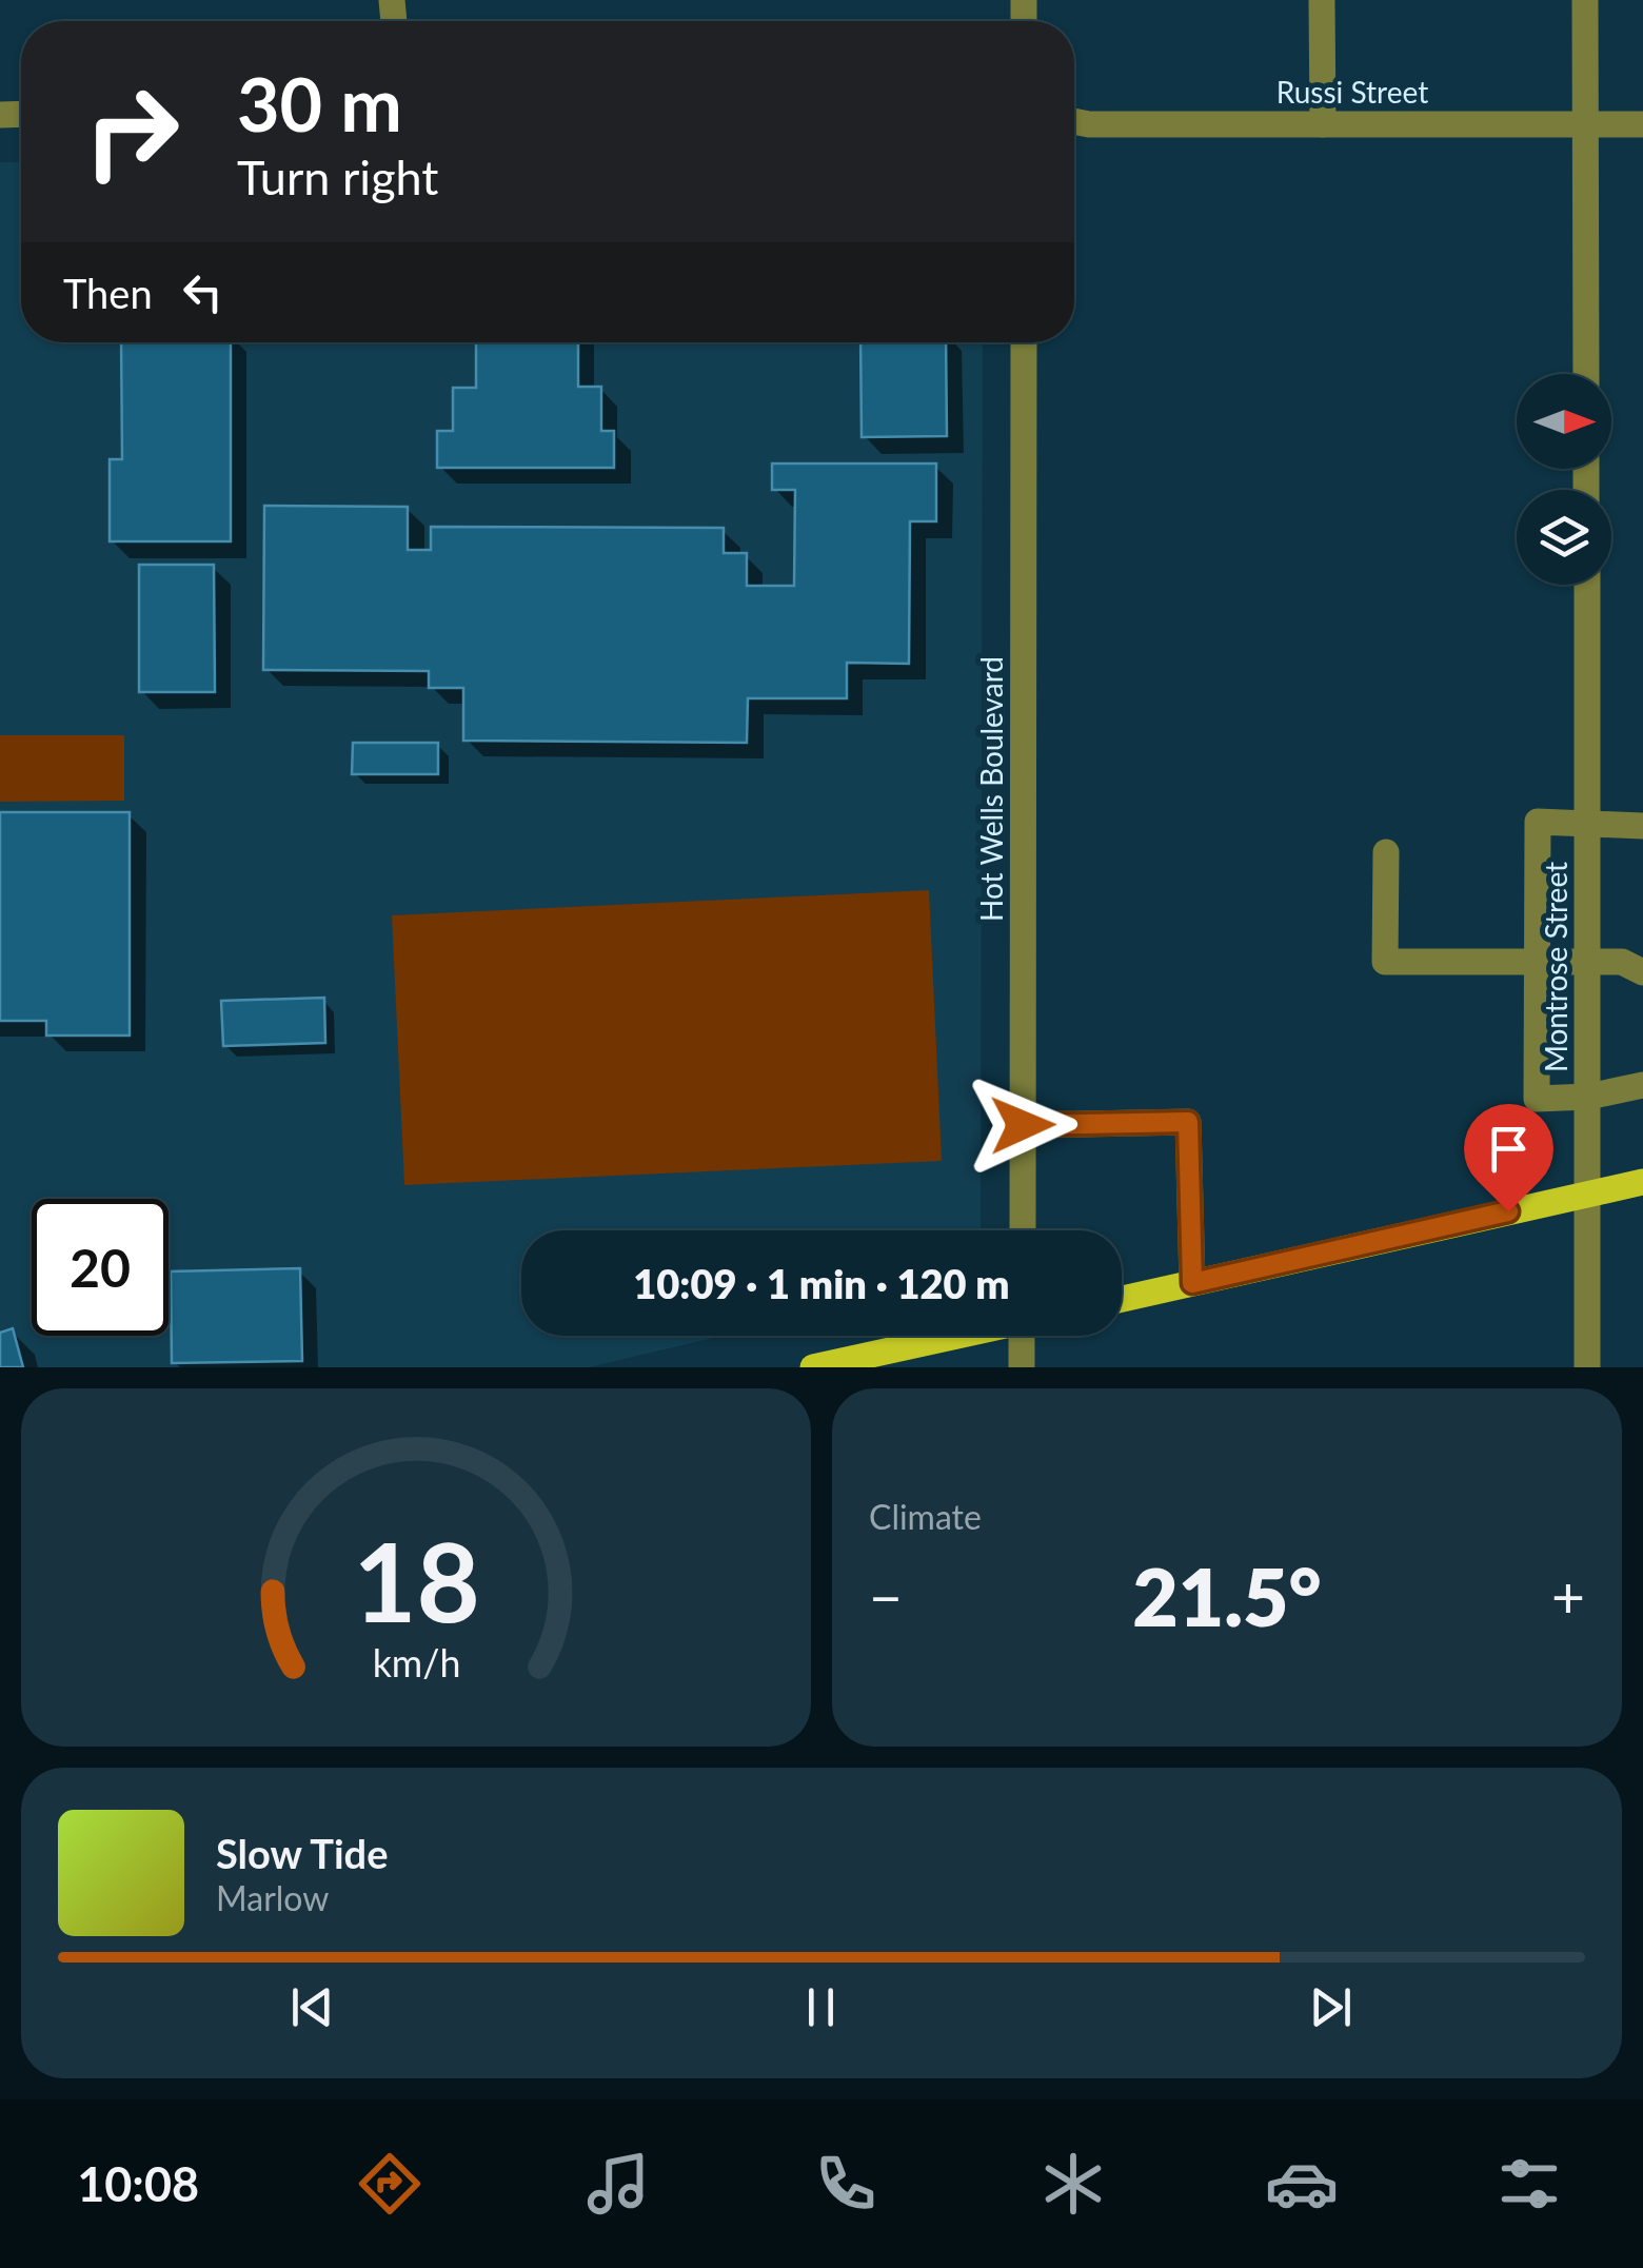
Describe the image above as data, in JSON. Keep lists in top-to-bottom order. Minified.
{"streets":{"street":["Russi Street","Hot Wells Boulevard","Montrose Street"]},"north":"right","page":{"turn":["30 m","Turn right"],"then":"Then","limit":"20","trip":"10:09 · 1 min · 120 m","tile":"Climate","heat":["−","21.5°","+"],"song":["Slow Tide","Marlow"],"tabs":"10:08","gauge":["18","km/h"]}}
